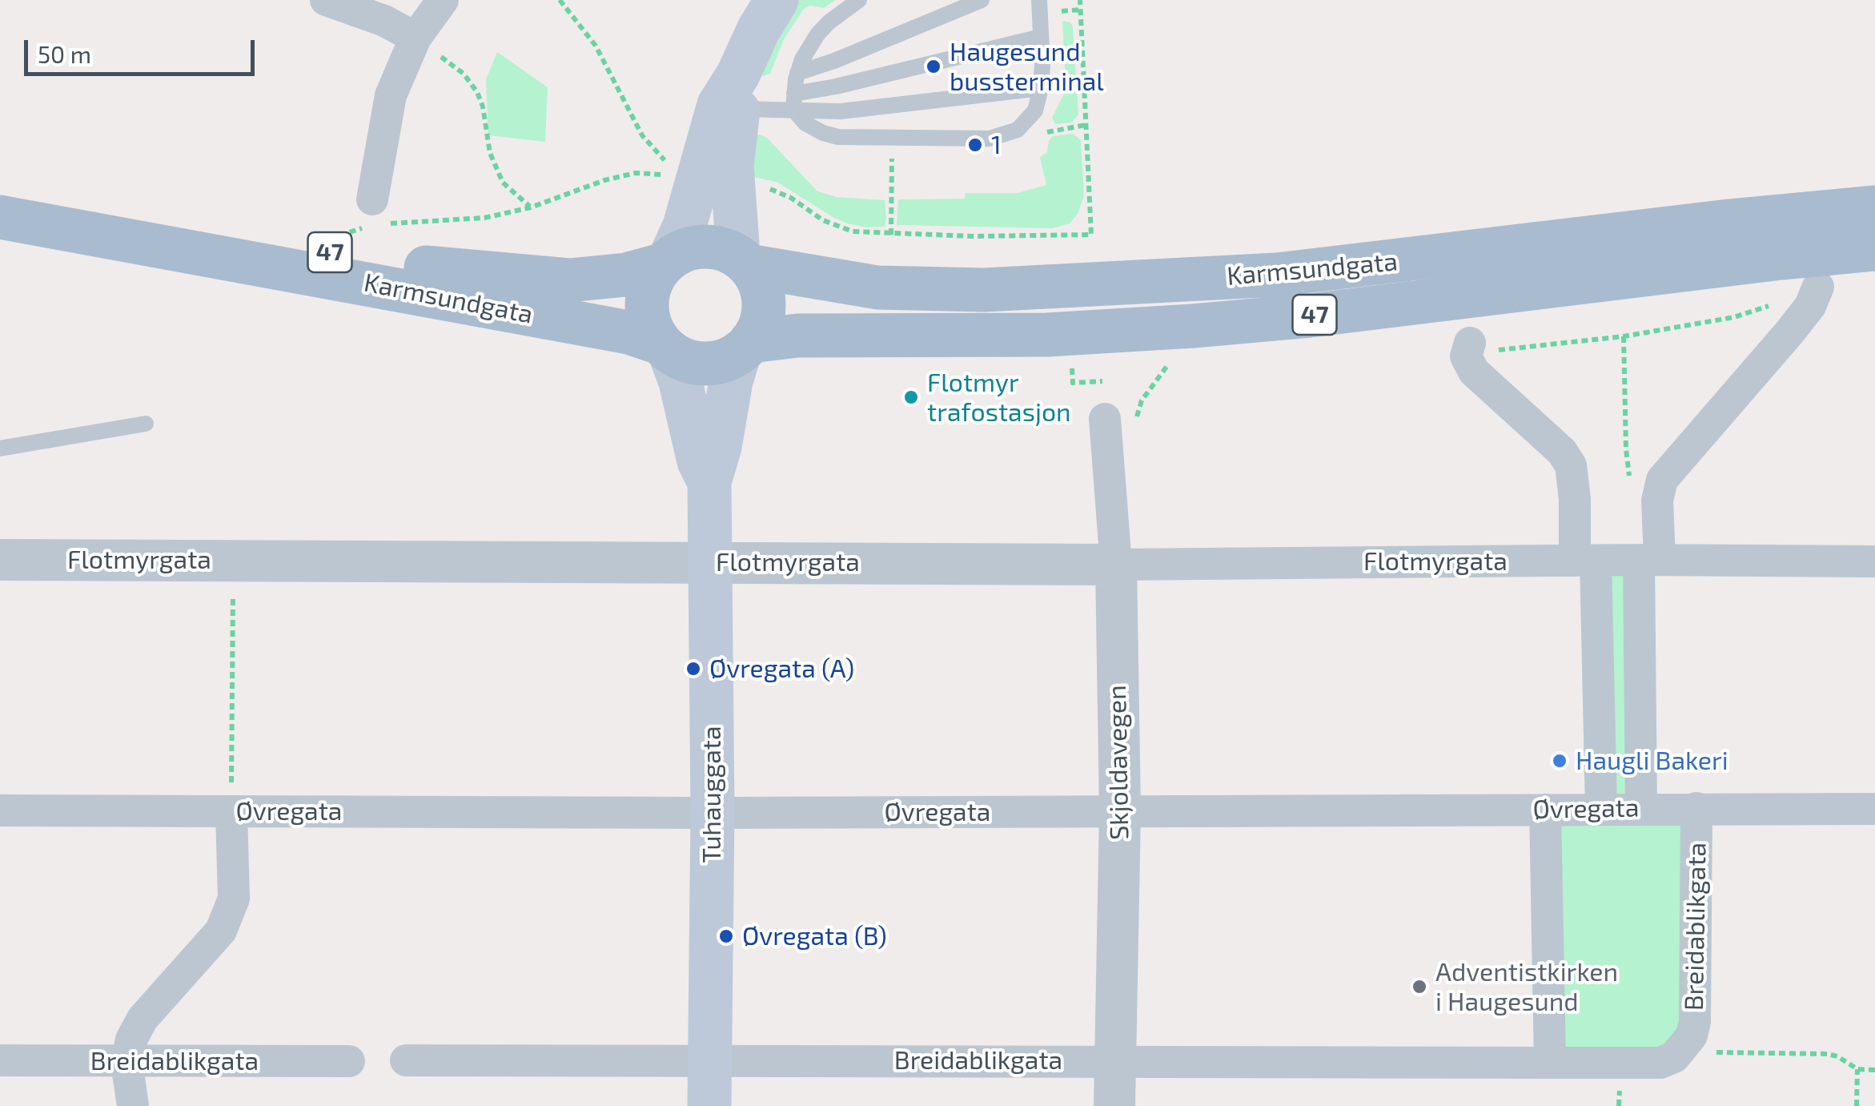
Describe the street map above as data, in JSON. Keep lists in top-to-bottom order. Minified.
{"streets":{"main road":["47","Karmsundgata","Tuhauggata"],"street":["Flotmyrgata","Skjoldavegen","Øvregata","Breidablikgata"]},"crossings":[["47","Karmsundgata"],["47","Tuhauggata"],["Karmsundgata","Tuhauggata"],["Flotmyrgata","Skjoldavegen"],["Flotmyrgata","Tuhauggata"],["Skjoldavegen","Øvregata"],["Skjoldavegen","Breidablikgata"],["Tuhauggata","Øvregata"],["Tuhauggata","Breidablikgata"],["Øvregata","Breidablikgata"]],"places":["Haugesund bussterminal","1","Flotmyr trafostasjon","Øvregata (A)","Haugli Bakeri","Øvregata (B)","Adventistkirken i Haugesund"],"scale_bar":"50 m"}
